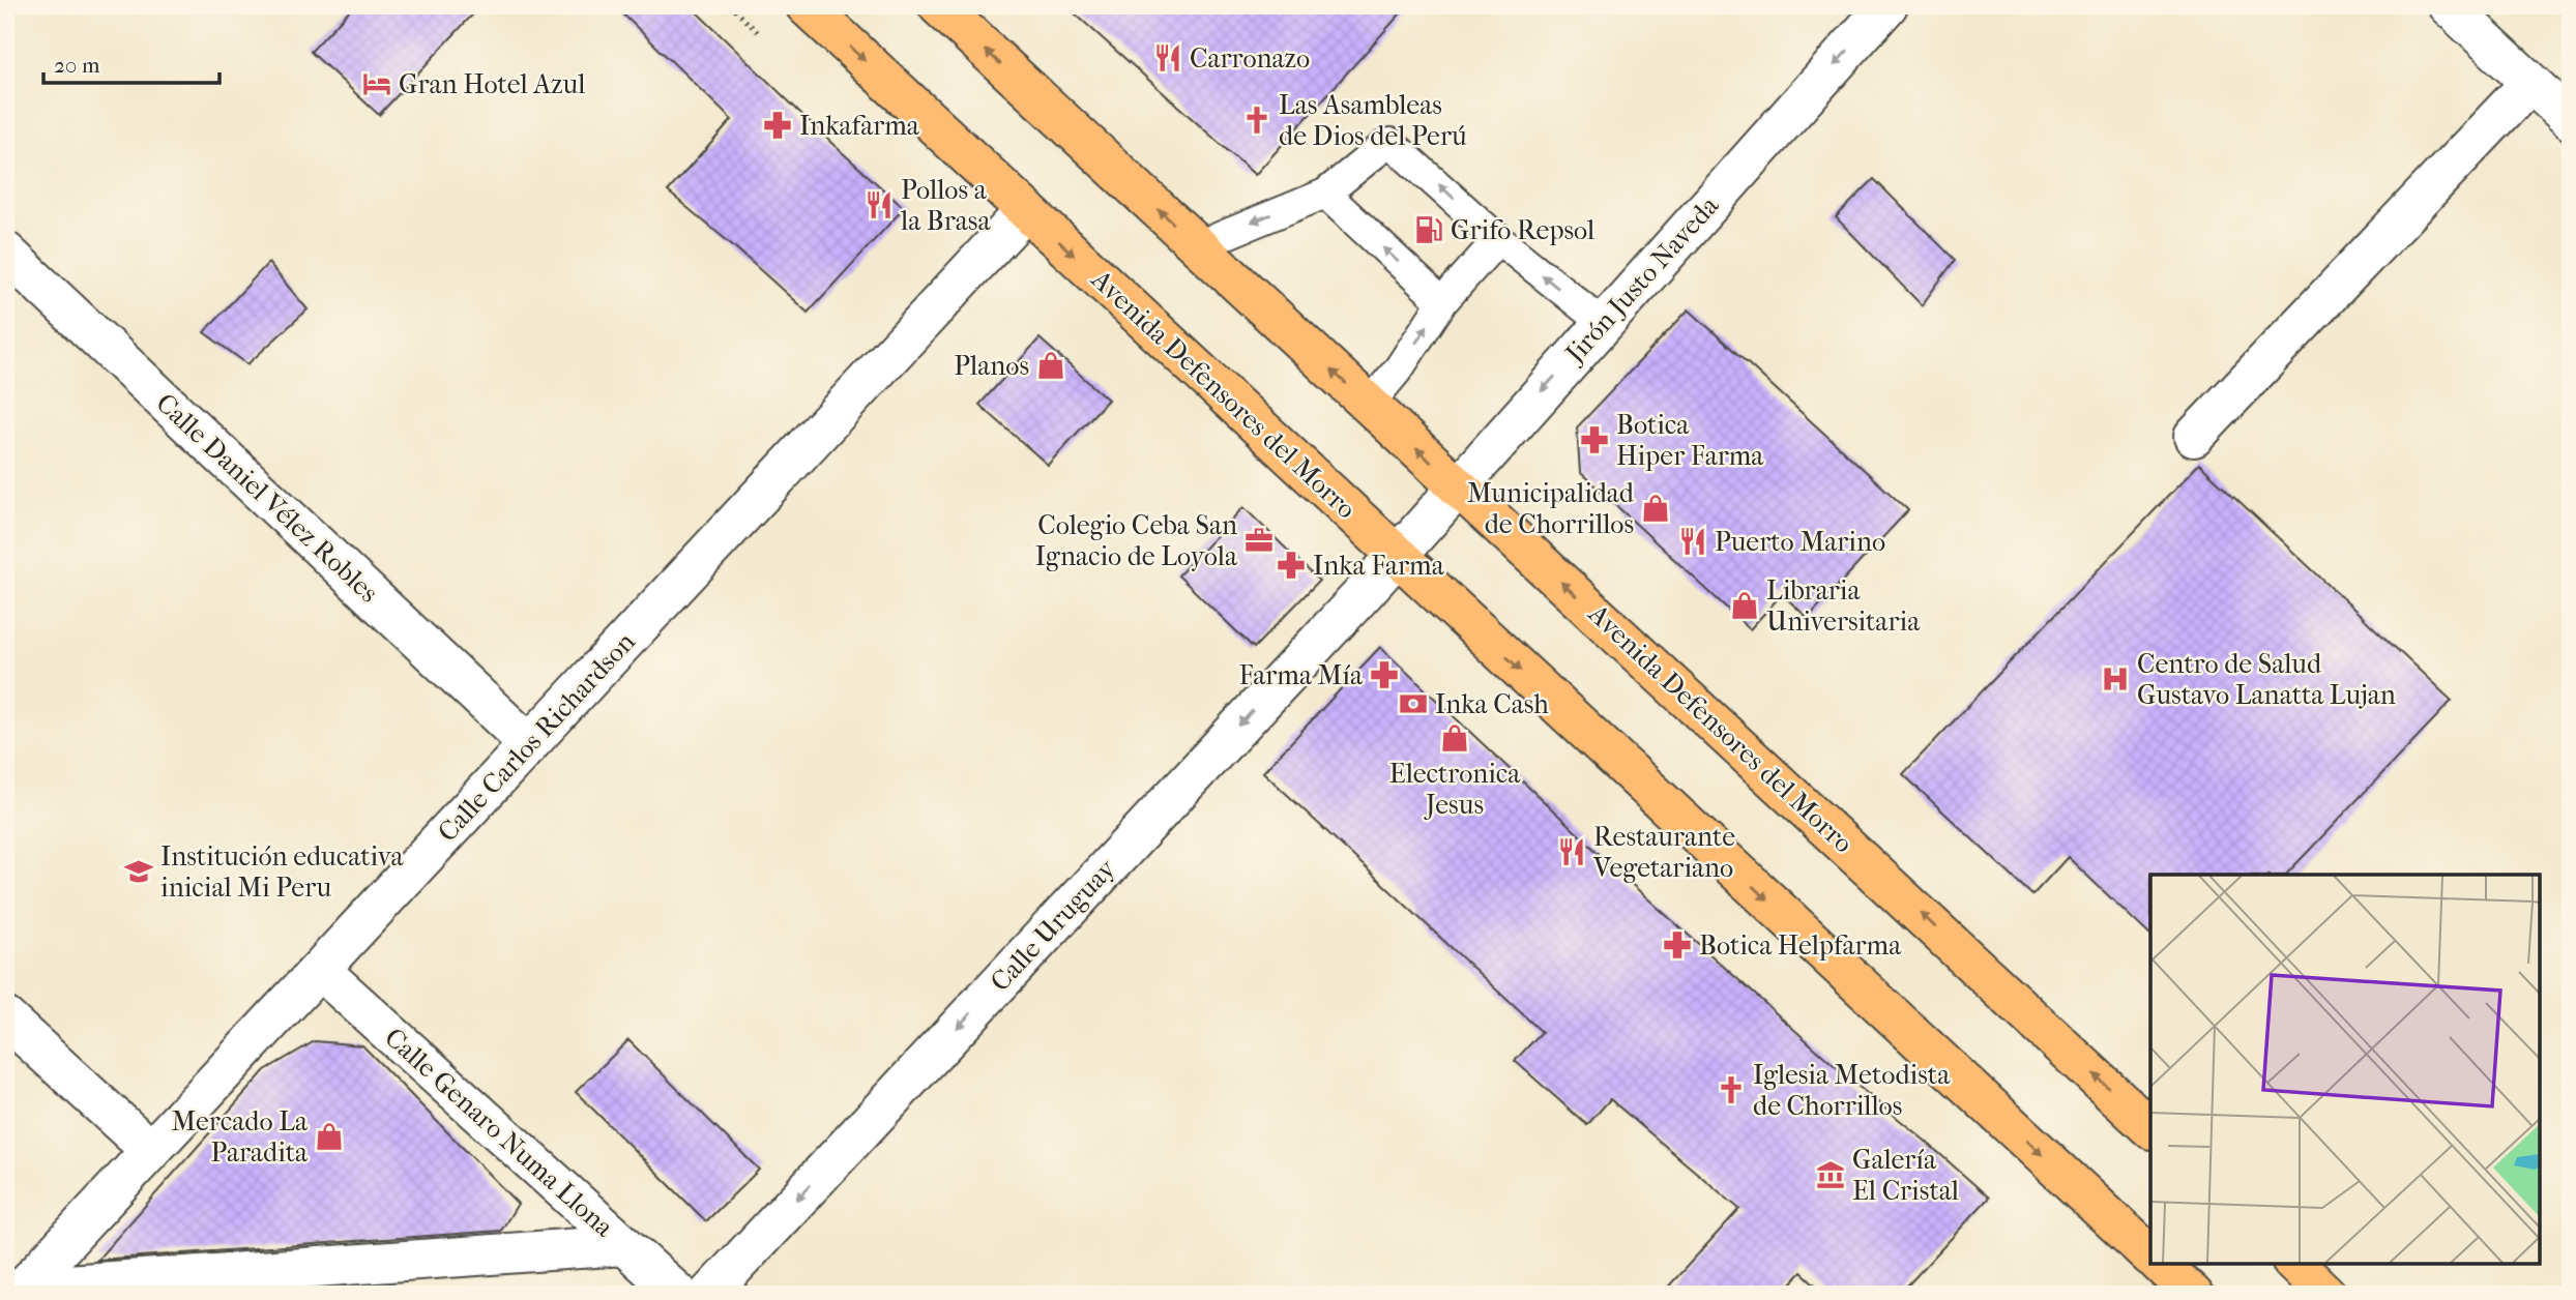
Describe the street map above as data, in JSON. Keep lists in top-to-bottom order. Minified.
{"streets":{"main road":["Avenida Defensores del Morro"],"street":["Jirón Justo Naveda","Calle Daniel Vélez Robles","Calle Carlos Richardson","Calle Uruguay","Calle Genaro Numa Llona"]},"crossings":[["Jirón Justo Naveda","Avenida Defensores del Morro"],["Jirón Justo Naveda","Calle Uruguay"],["Avenida Defensores del Morro","Calle Carlos Richardson"],["Avenida Defensores del Morro","Calle Uruguay"],["Calle Daniel Vélez Robles","Calle Carlos Richardson"],["Calle Carlos Richardson","Calle Genaro Numa Llona"]],"one_way":["Jirón Justo Naveda","Calle Uruguay"],"places":{"restaurant":["Carronazo","Pollos a la Brasa","Puerto Marino","Restaurante Vegetariano"],"hotel":["Gran Hotel Azul"],"church":["Las Asambleas de Dios del Perú","Iglesia Metodista de Chorrillos"],"pharmacy":["Inkafarma","Botica Hiper Farma","Inka Farma","Farma Mía","Botica Helpfarma"],"fuel station":["Grifo Repsol"],"shop":["Planos","Municipalidad de Chorrillos","Libraria Universitaria","Electronica Jesus","Mercado La Paradita"],"office":["Colegio Ceba San Ignacio de Loyola"],"hospital":["Centro de Salud Gustavo Lanatta Lujan"],"bank":["Inka Cash"],"school or university":["Institución educativa inicial Mi Peru"],"museum":["Galería El Cristal"]},"scale_bar":"20 m"}
